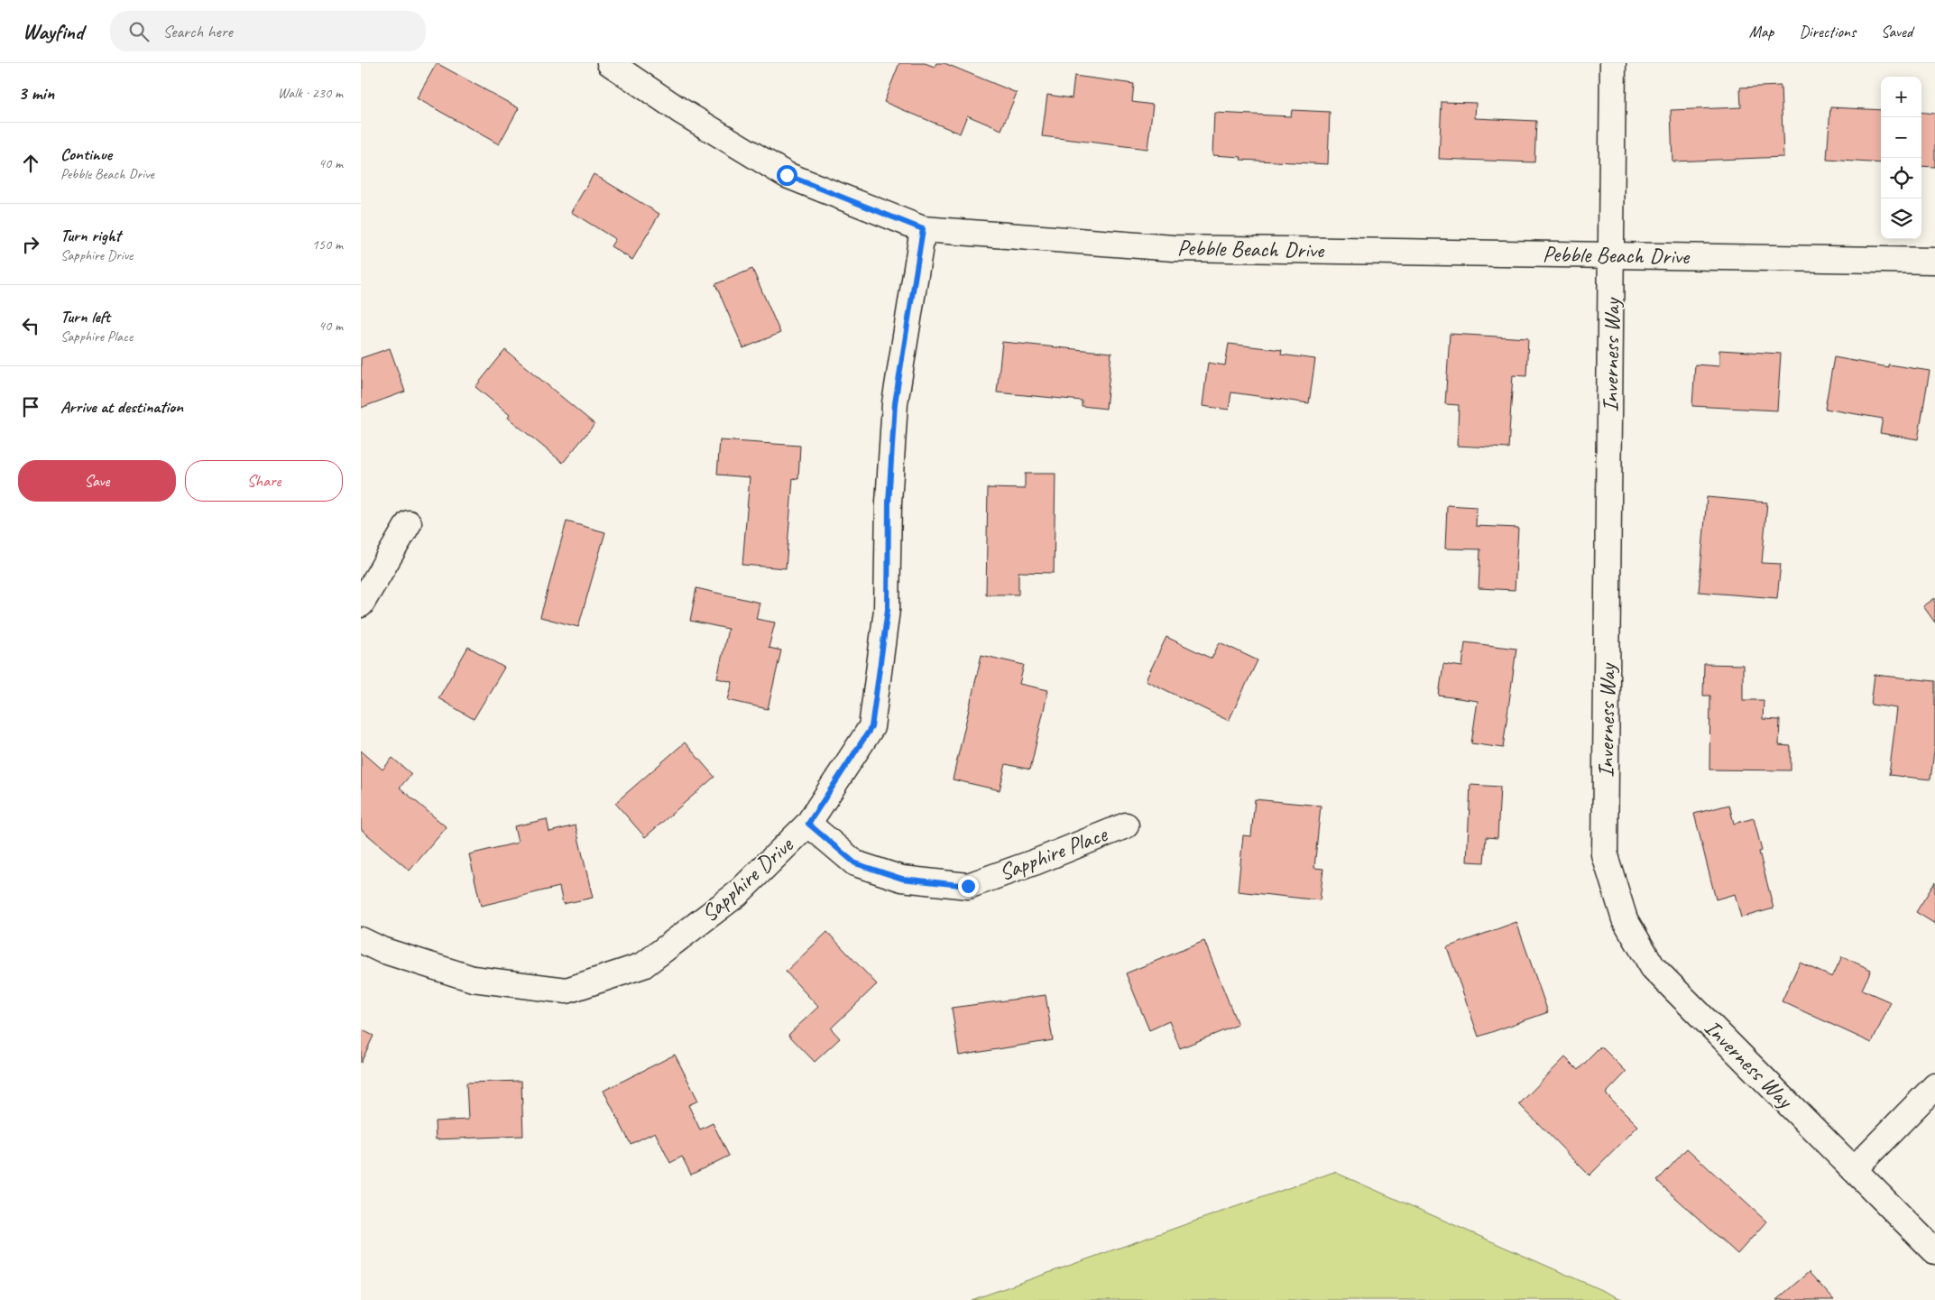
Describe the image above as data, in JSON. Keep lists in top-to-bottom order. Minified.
{"streets":{"street":["Pebble Beach Drive","Inverness Way","Sapphire Place","Sapphire Drive"]},"crossings":[["Pebble Beach Drive","Inverness Way"],["Pebble Beach Drive","Sapphire Drive"],["Sapphire Place","Sapphire Drive"]],"page":{"header":"Wayfind","search":"Search here","nav":["Map","Directions","Saved"],"heading":["3 min","Walk · 230 m"],"map_buttons":["+","−"],"list":[["Continue","Pebble Beach Drive","40 m"],["Turn right","Sapphire Drive","150 m"],["Turn left","Sapphire Place","40 m"],"Arrive at destination"],"buttons":["Save","Share"]}}
